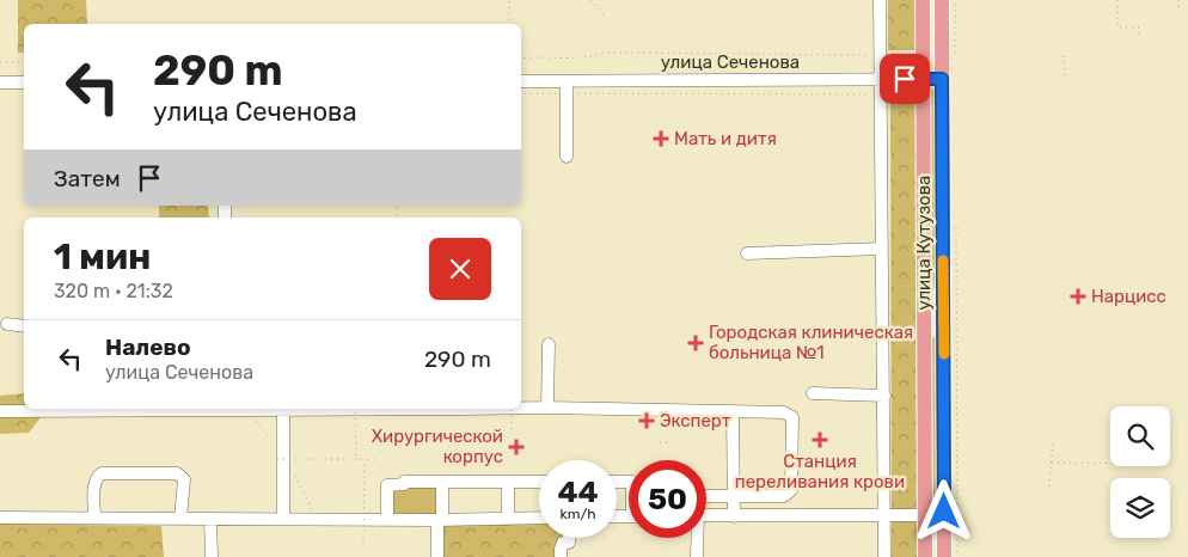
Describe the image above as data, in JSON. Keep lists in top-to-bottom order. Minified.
{"streets":{"main road":["улица Кутузова"],"street":["улица Сеченова"]},"crossings":[["улица Сеченова","улица Кутузова"]],"places":{"health":["Мать и дитя","Нарцисс","Городская клиническая больница №1","Эксперт","Станция переливания крови","Хирургической корпус"]},"page":{"turn":["290 m","улица Сеченова"],"then":"Затем","heading":["1 мин","320 m · 21:32"],"list":[{"name":"Налево","note":"улица Сеченова","value":"290 m"}],"speed":"44 km/h","limit":"50"}}
